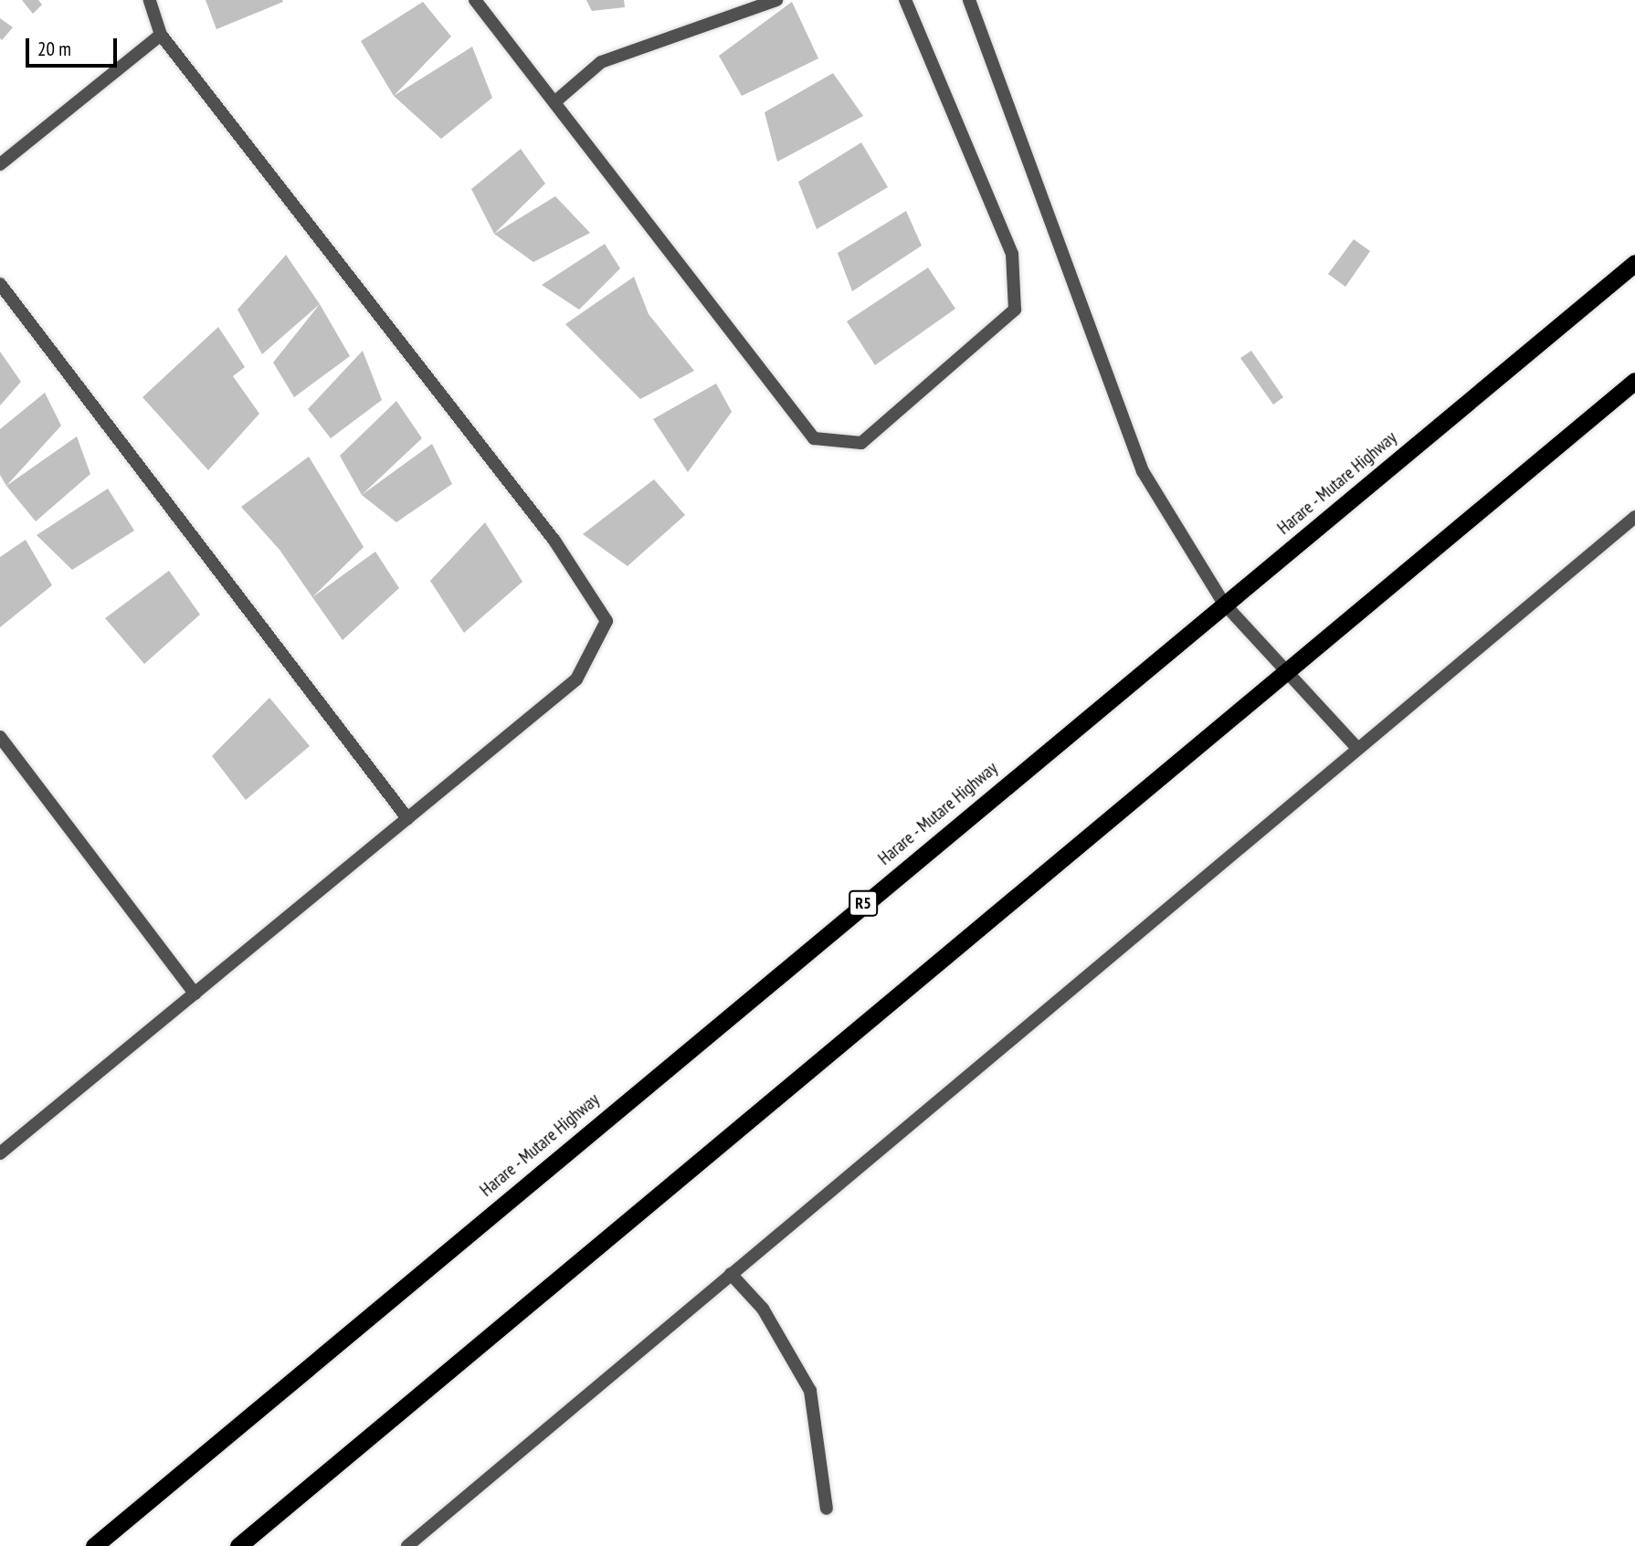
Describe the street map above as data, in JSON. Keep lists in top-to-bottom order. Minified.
{"streets":{"highway":["Harare - Mutare Highway","R5"]},"scale_bar":"20 m"}
